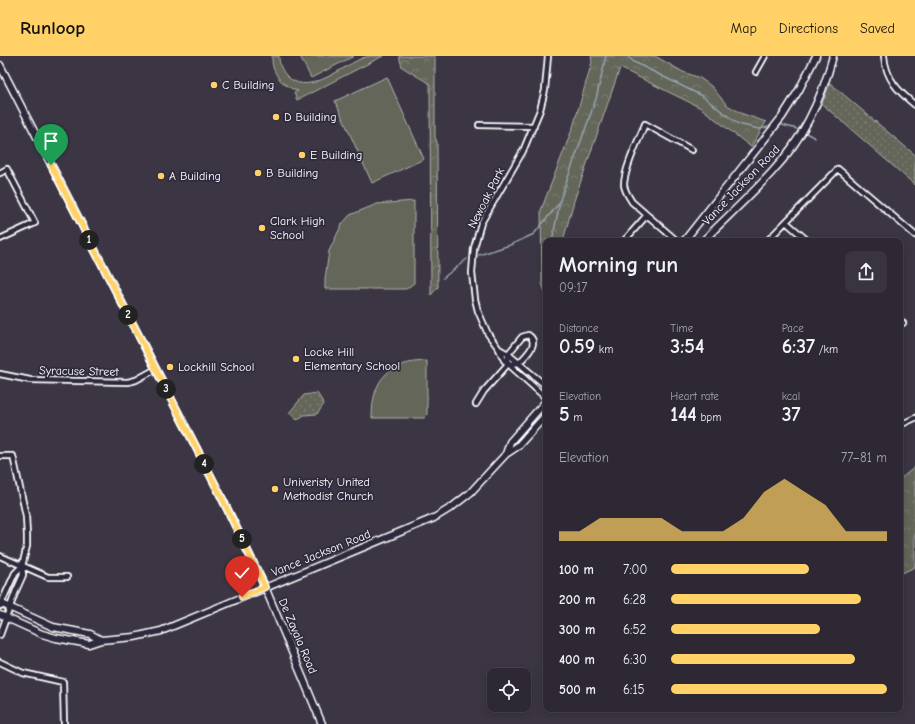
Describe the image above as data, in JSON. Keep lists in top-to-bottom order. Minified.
{"streets":{"main road":["Vance Jackson Road","De Zavala Road"],"street":["Newoak Park","Syracuse Street"]},"crossings":[["Vance Jackson Road","De Zavala Road"],["Syracuse Street","De Zavala Road"]],"places":["C Building","D Building","E Building","B Building","A Building","Clark High School","Locke Hill Elementary School","Lockhill School","Univeristy United Methodist Church"],"page":{"header":"Runloop","nav":["Map","Directions","Saved"],"pins":["1","2","3","4","5"],"heading":["Morning run","09:17"],"stats":[["Distance","0.59 km"],["Time","3:54"],["Pace","6:37 /km"],["Elevation","5 m"],["Heart rate","144 bpm"],["kcal","37"]],"chart":["Elevation","77–81 m"],"list":[{"name":"100 m","note":"7:00"},{"name":"200 m","note":"6:28"},{"name":"300 m","note":"6:52"},{"name":"400 m","note":"6:30"},{"name":"500 m","note":"6:15"}]}}
